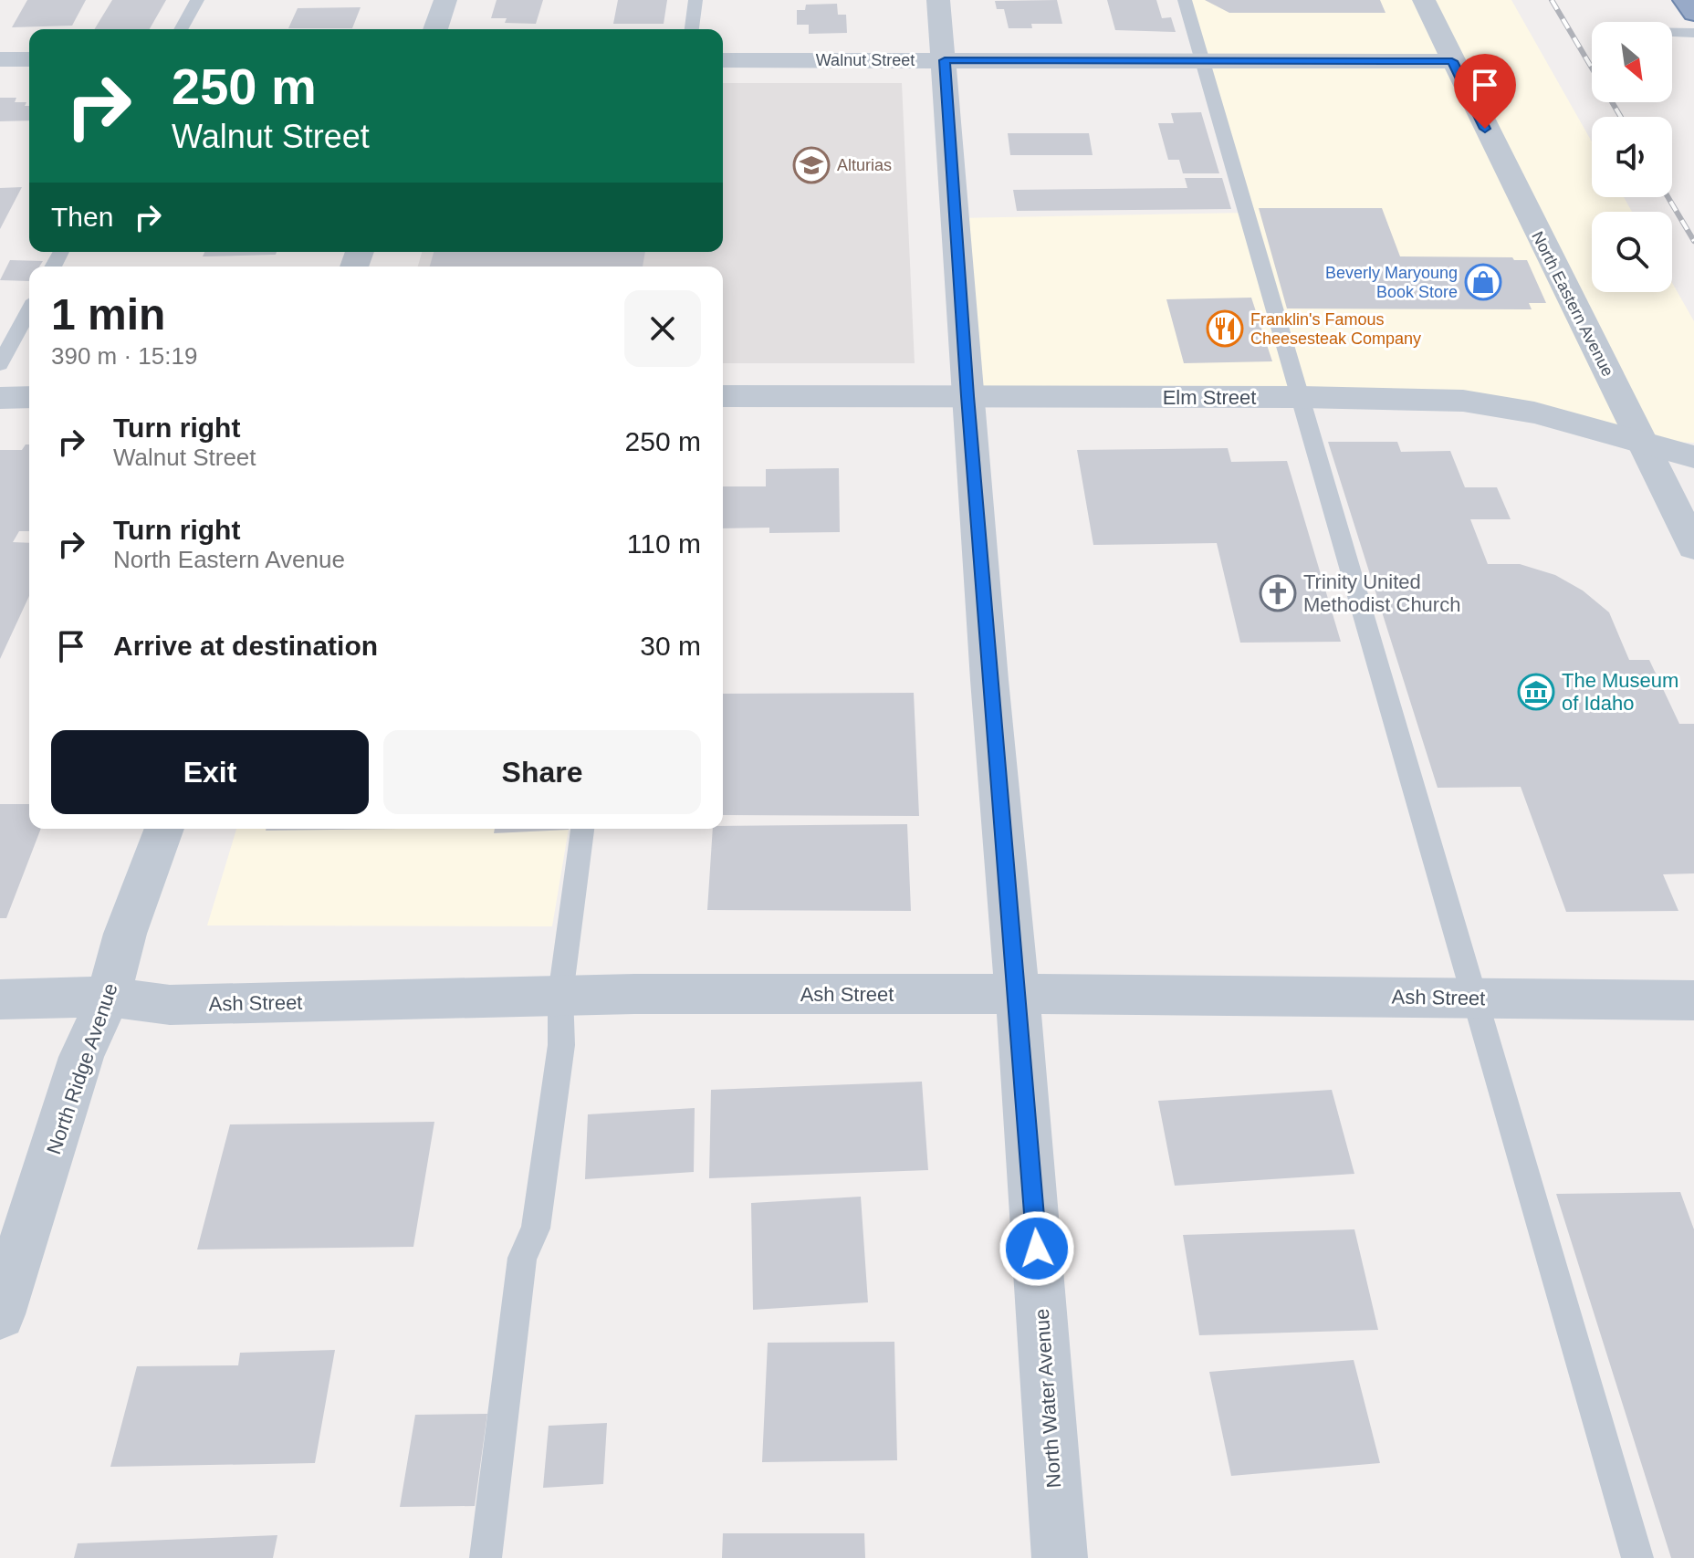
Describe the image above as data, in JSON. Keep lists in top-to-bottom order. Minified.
{"streets":{"street":["Walnut Street","North Eastern Avenue","Elm Street","Ash Street","North Ridge Avenue","North Water Avenue"]},"crossings":[["Walnut Street","North Eastern Avenue"],["Walnut Street","North Water Avenue"],["North Eastern Avenue","Elm Street"],["Elm Street","North Water Avenue"],["Ash Street","North Ridge Avenue"],["Ash Street","North Water Avenue"]],"places":{"school or university":["Alturias"],"shop":["Beverly Maryoung Book Store"],"restaurant":["Franklin's Famous Cheesesteak Company"],"church":["Trinity United Methodist Church"],"museum":["The Museum of Idaho"]},"north":"bottom right","page":{"turn":["250 m","Walnut Street"],"then":"Then","heading":["1 min","390 m · 15:19"],"list":[{"name":"Turn right","note":"Walnut Street","value":"250 m"},{"name":"Turn right","note":"North Eastern Avenue","value":"110 m"},{"name":"Arrive at destination","value":"30 m"}],"buttons":["Exit","Share"]}}
